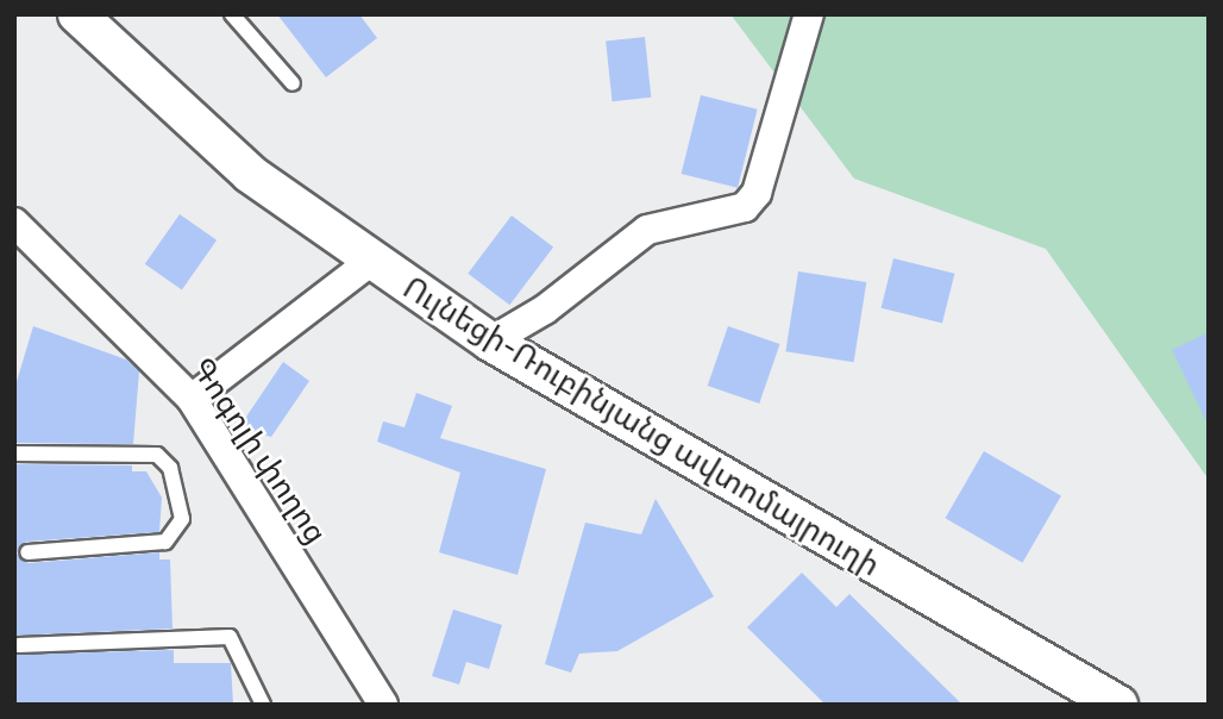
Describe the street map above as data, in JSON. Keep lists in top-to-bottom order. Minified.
{"streets":{"street":["Ուլնեցի-Ռուբինյանց ավտոմայրուղի","Գոգոլի փողոց"]}}
